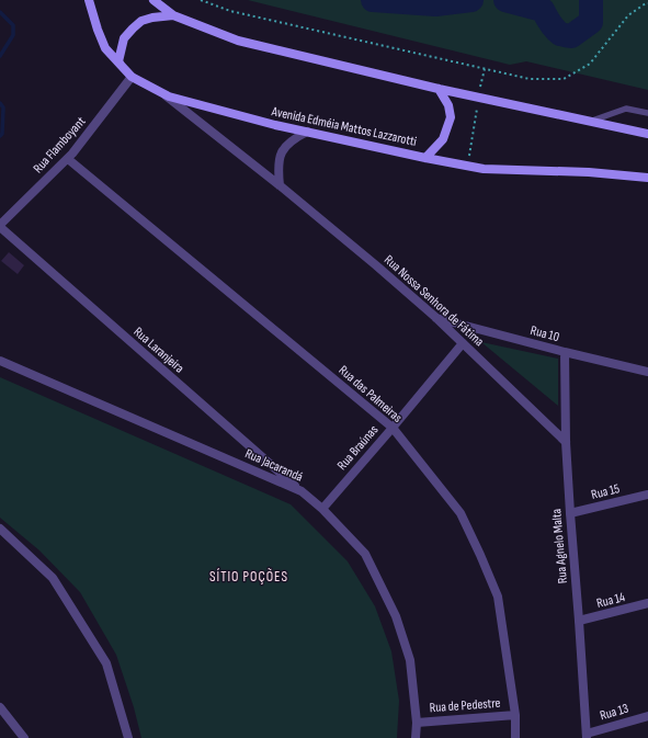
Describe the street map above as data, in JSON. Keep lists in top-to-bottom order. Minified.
{"streets":{"main road":["Avenida Edméia Mattos Lazzarotti"],"street":["Rua Flamboyant","Rua Nossa Senhora de Fátima","Rua 10","Rua Laranjeira","Rua das Palmeiras","Rua Braúnas","Rua Jacarandá","Rua 15","Rua Agnelo Malta","Rua 14","Rua de Pedestre","Rua 13"]},"crossings":[["Avenida Edméia Mattos Lazzarotti","Rua Flamboyant"],["Avenida Edméia Mattos Lazzarotti","Rua Nossa Senhora de Fátima"],["Rua Flamboyant","Rua Laranjeira"],["Rua Flamboyant","Rua das Palmeiras"],["Rua Nossa Senhora de Fátima","Rua 10"],["Rua Nossa Senhora de Fátima","Rua Braúnas"],["Rua Nossa Senhora de Fátima","Rua Agnelo Malta"],["Rua 10","Rua Agnelo Malta"],["Rua Laranjeira","Rua Jacarandá"],["Rua das Palmeiras","Rua Braúnas"],["Rua das Palmeiras","Rua de Pedestre"],["Rua Braúnas","Rua Jacarandá"],["Rua Jacarandá","Rua de Pedestre"],["Rua 15","Rua Agnelo Malta"],["Rua Agnelo Malta","Rua 14"],["Rua Agnelo Malta","Rua 13"]],"districts":["SÍTIO POÇÕES"]}
